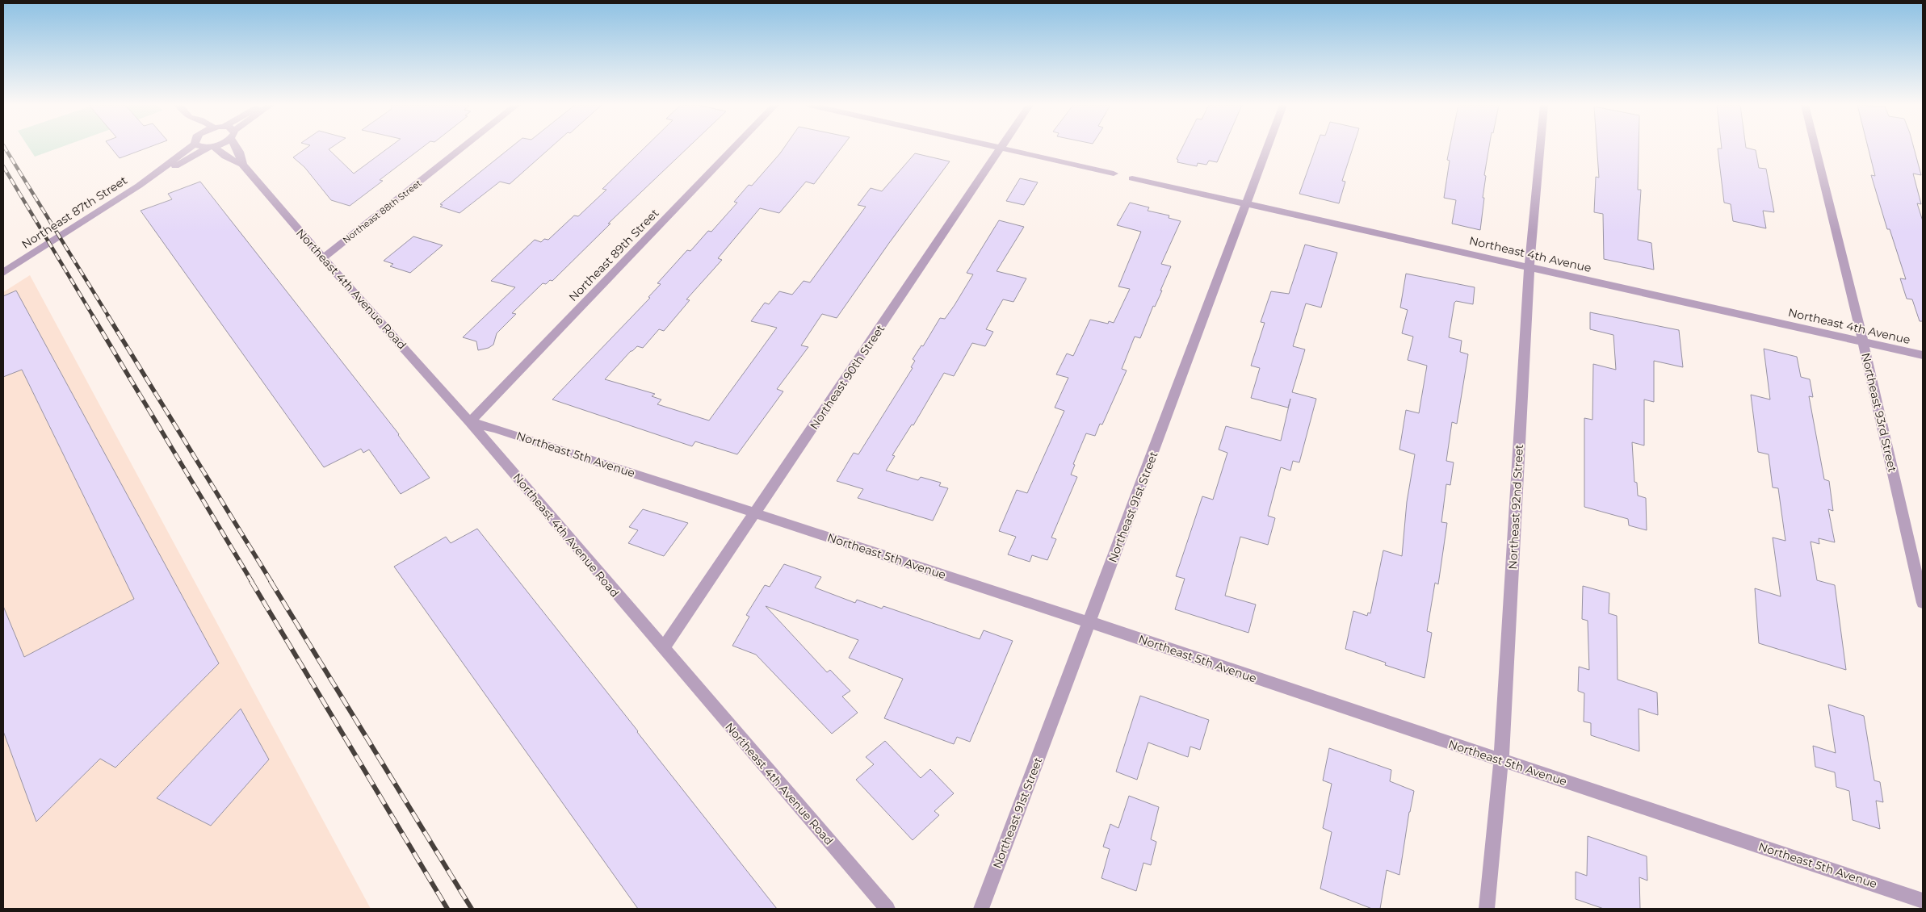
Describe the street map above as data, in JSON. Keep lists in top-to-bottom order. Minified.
{"streets":{"street":["Northeast 88th Street","Northeast 87th Street","Northeast 4th Avenue","Northeast 89th Street","Northeast 4th Avenue Road","Northeast 90th Street","Northeast 93rd Street","Northeast 5th Avenue","Northeast 91st Street","Northeast 92nd Street"]},"crossings":[["Northeast 88th Street","Northeast 4th Avenue Road"],["Northeast 4th Avenue","Northeast 93rd Street"],["Northeast 4th Avenue","Northeast 91st Street"],["Northeast 4th Avenue","Northeast 92nd Street"],["Northeast 89th Street","Northeast 4th Avenue Road"],["Northeast 89th Street","Northeast 5th Avenue"],["Northeast 4th Avenue Road","Northeast 90th Street"],["Northeast 4th Avenue Road","Northeast 5th Avenue"],["Northeast 90th Street","Northeast 5th Avenue"],["Northeast 5th Avenue","Northeast 91st Street"],["Northeast 5th Avenue","Northeast 92nd Street"]]}
